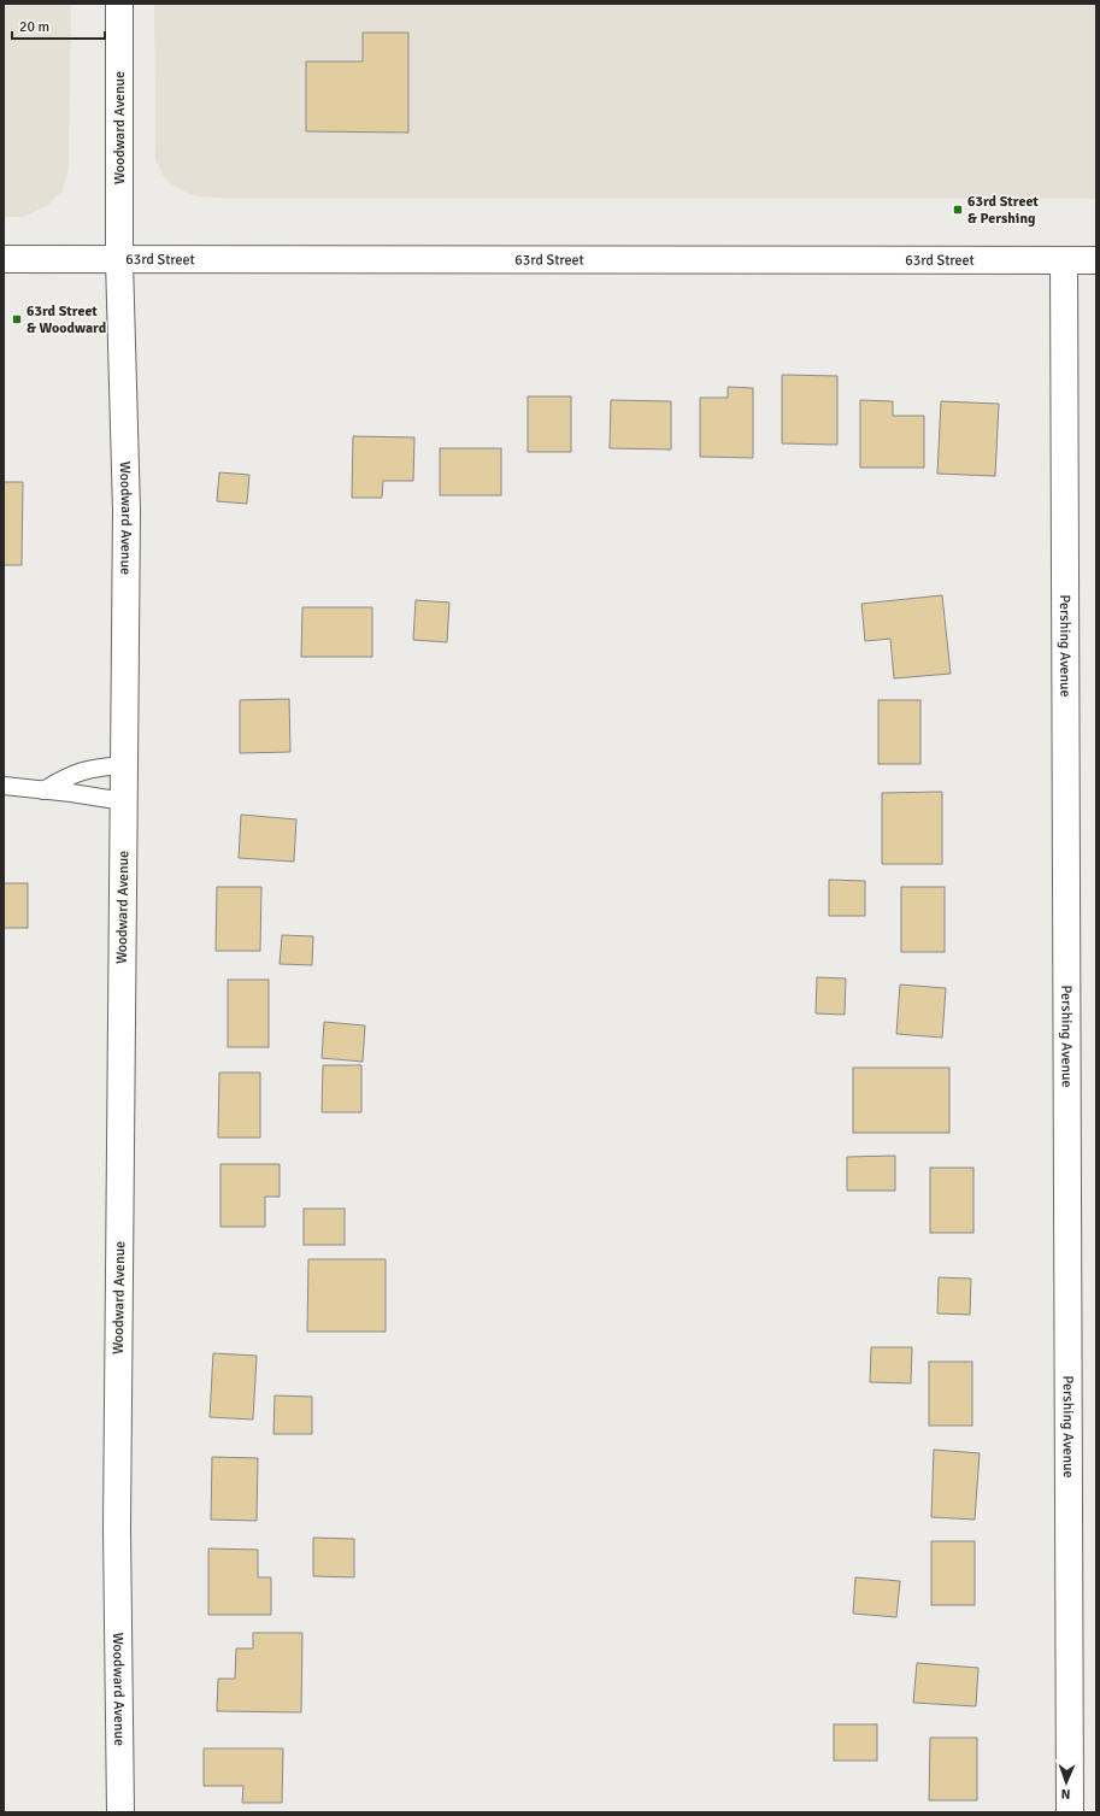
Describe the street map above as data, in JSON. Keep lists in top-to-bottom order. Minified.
{"streets":{"street":["Woodward Avenue","63rd Street","Pershing Avenue"]},"crossings":[["Woodward Avenue","63rd Street"],["63rd Street","Pershing Avenue"]],"places":{"transit":["63rd Street & Pershing","63rd Street & Woodward"]},"scale_bar":"20 m","north":"bottom"}
